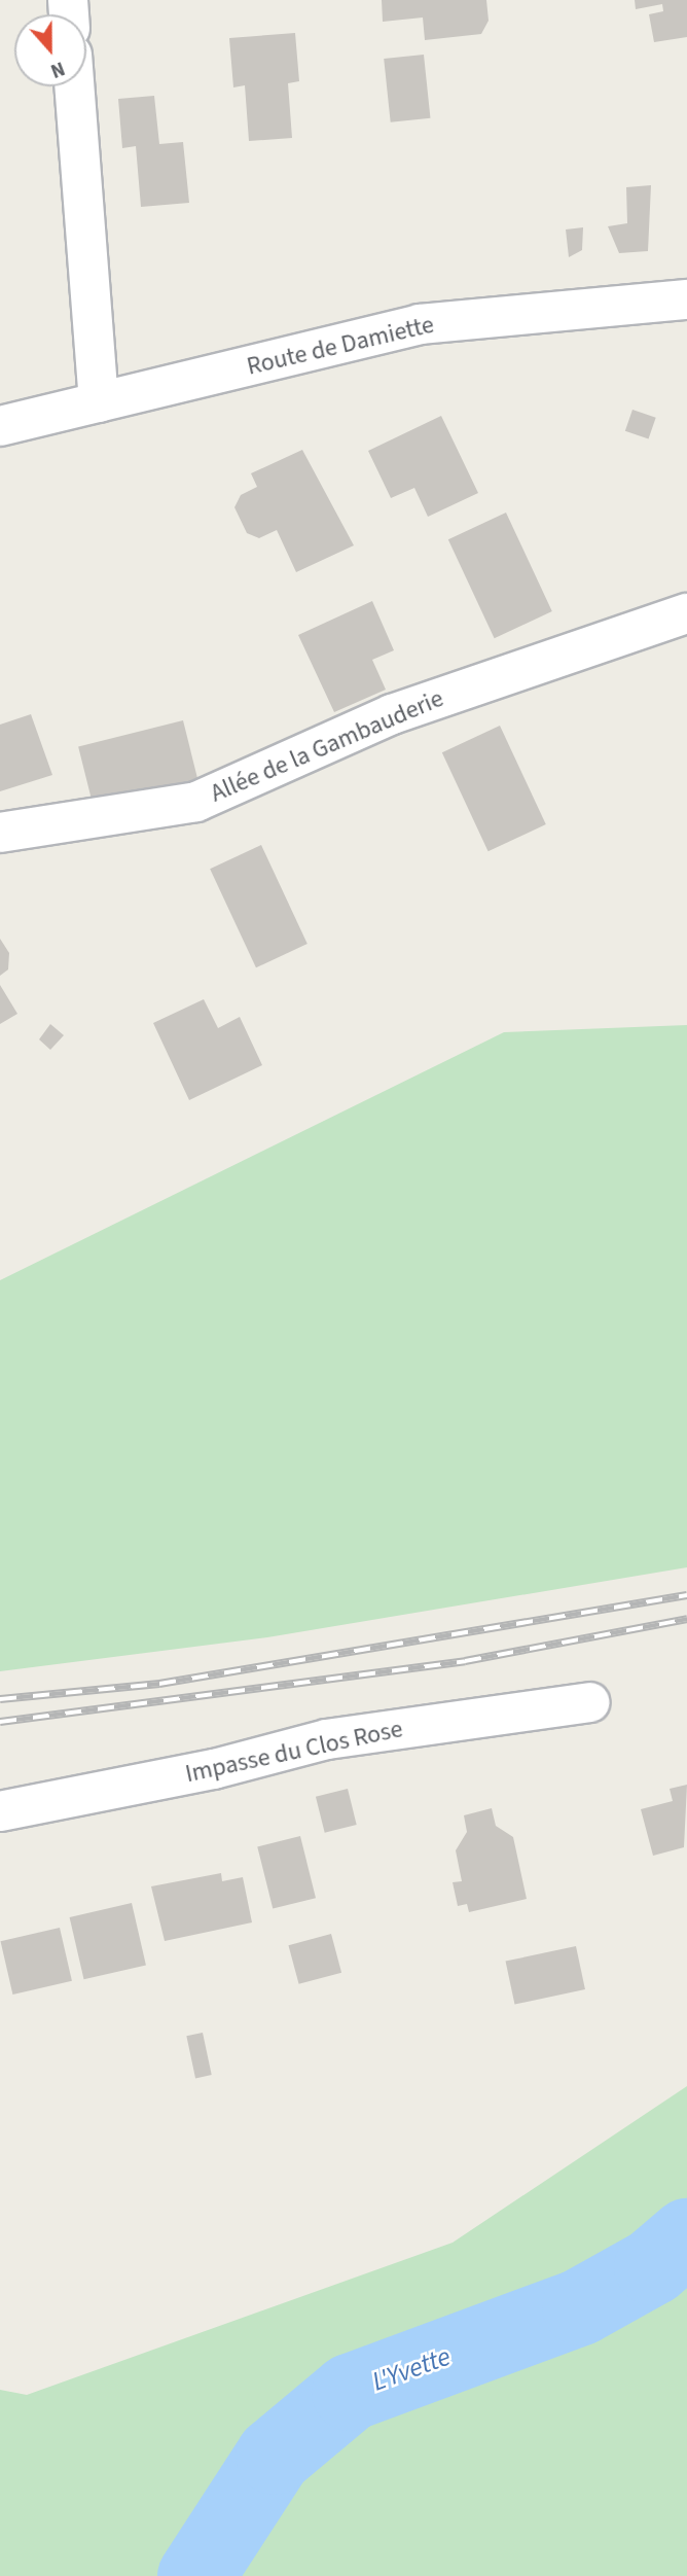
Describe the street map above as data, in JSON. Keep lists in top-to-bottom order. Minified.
{"streets":{"street":["Route de Damiette","Allée de la Gambauderie","Impasse du Clos Rose"]},"water":["L'Yvette"],"north":"bottom"}
